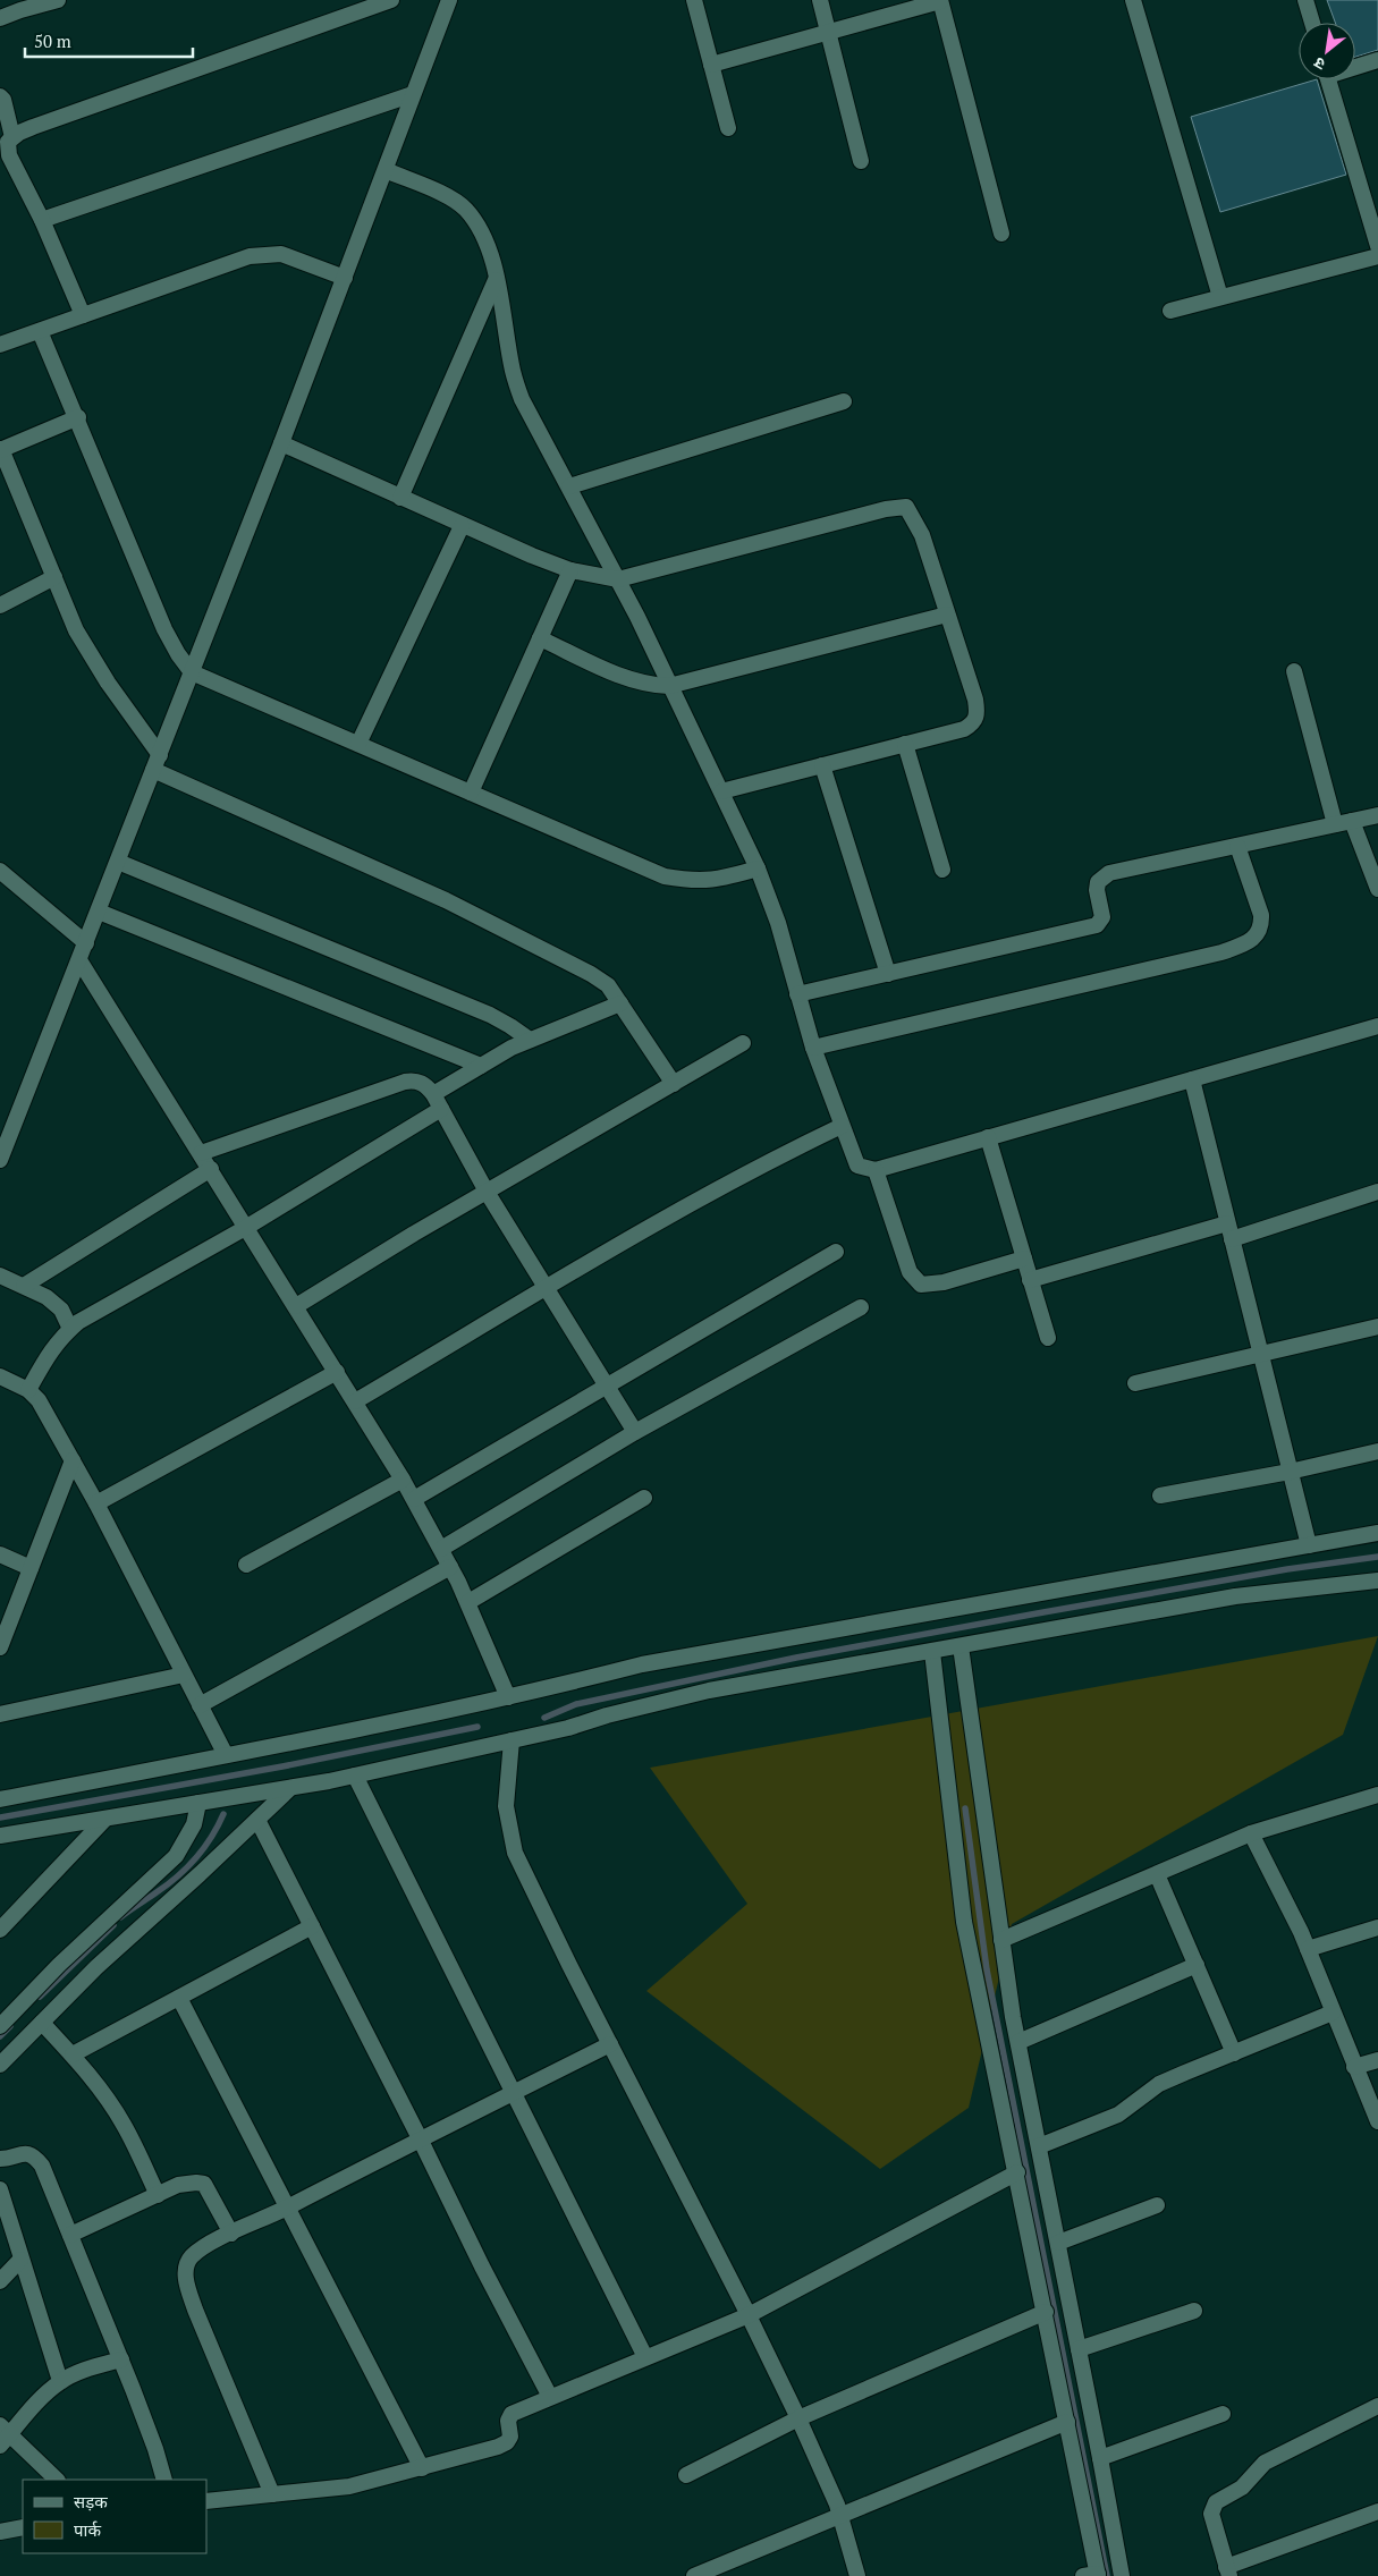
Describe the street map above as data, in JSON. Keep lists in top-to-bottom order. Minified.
{"legend":["सड़क","पार्क"],"scale_bar":"50 m","north":"bottom left"}
